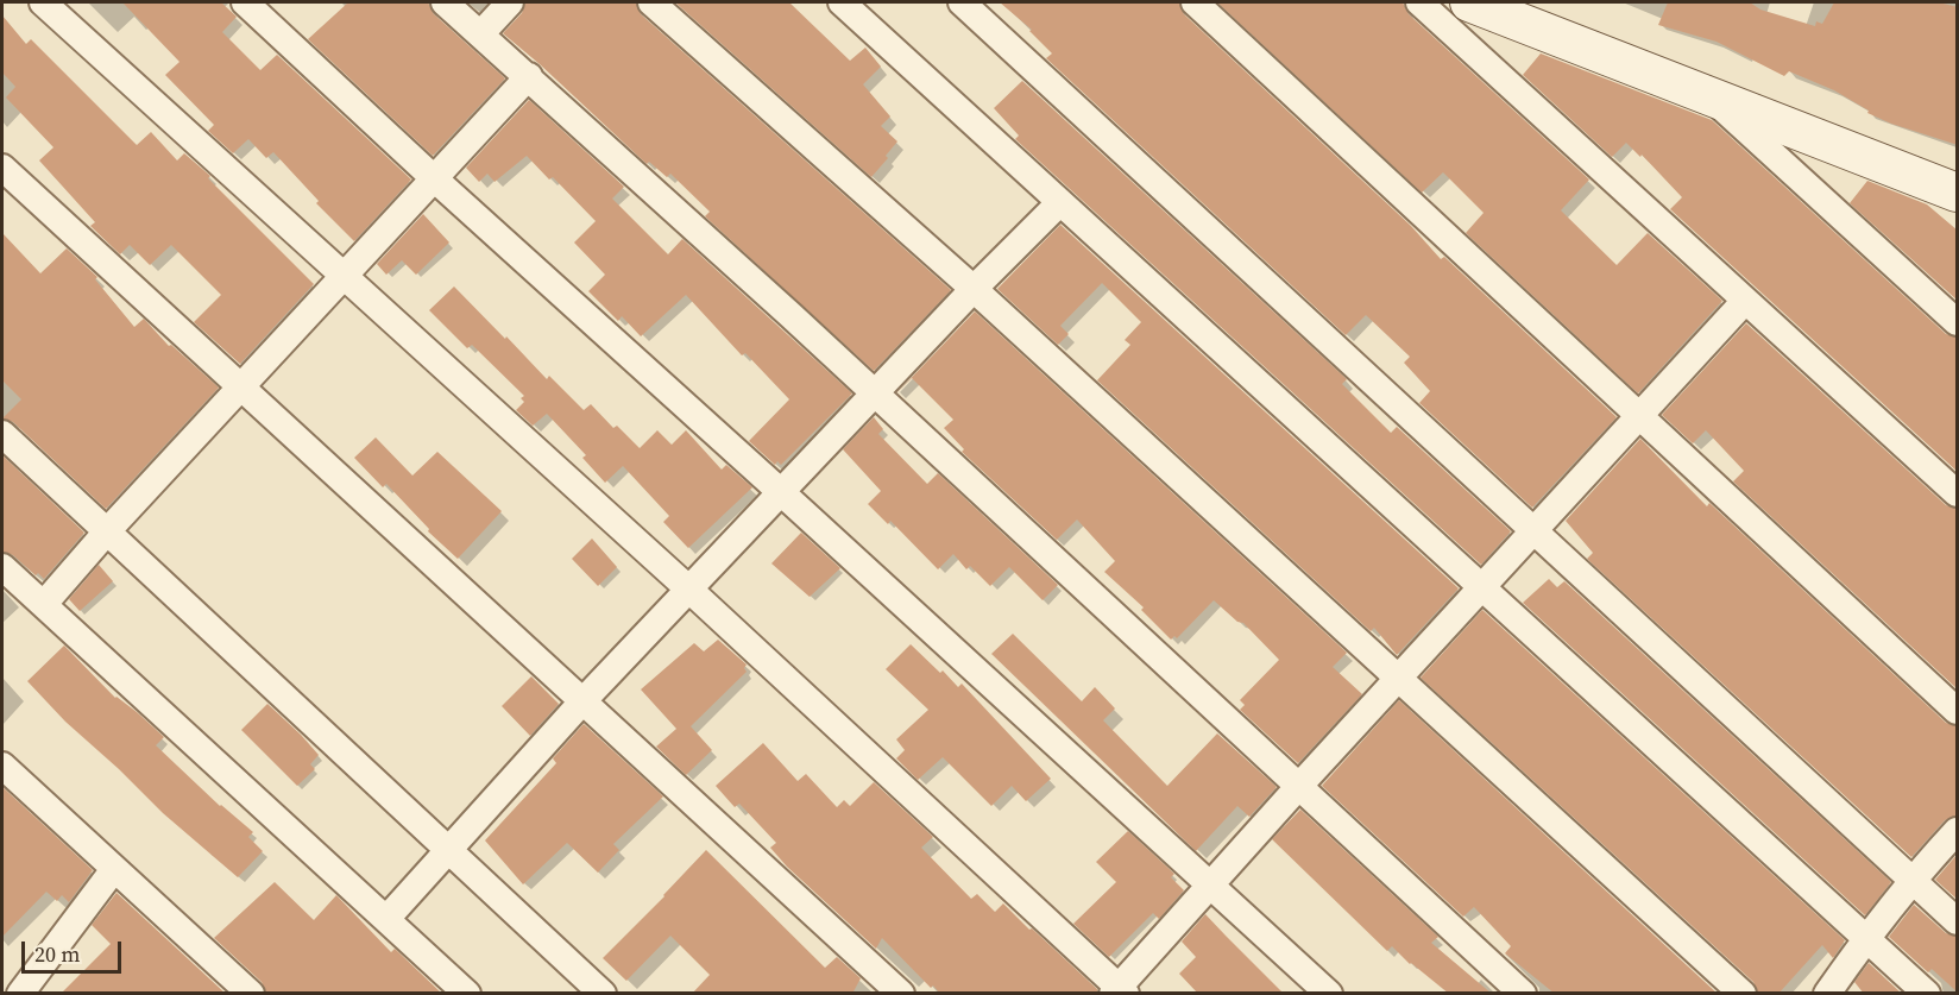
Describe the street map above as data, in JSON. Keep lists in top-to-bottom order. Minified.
{"scale_bar":"20 m"}
